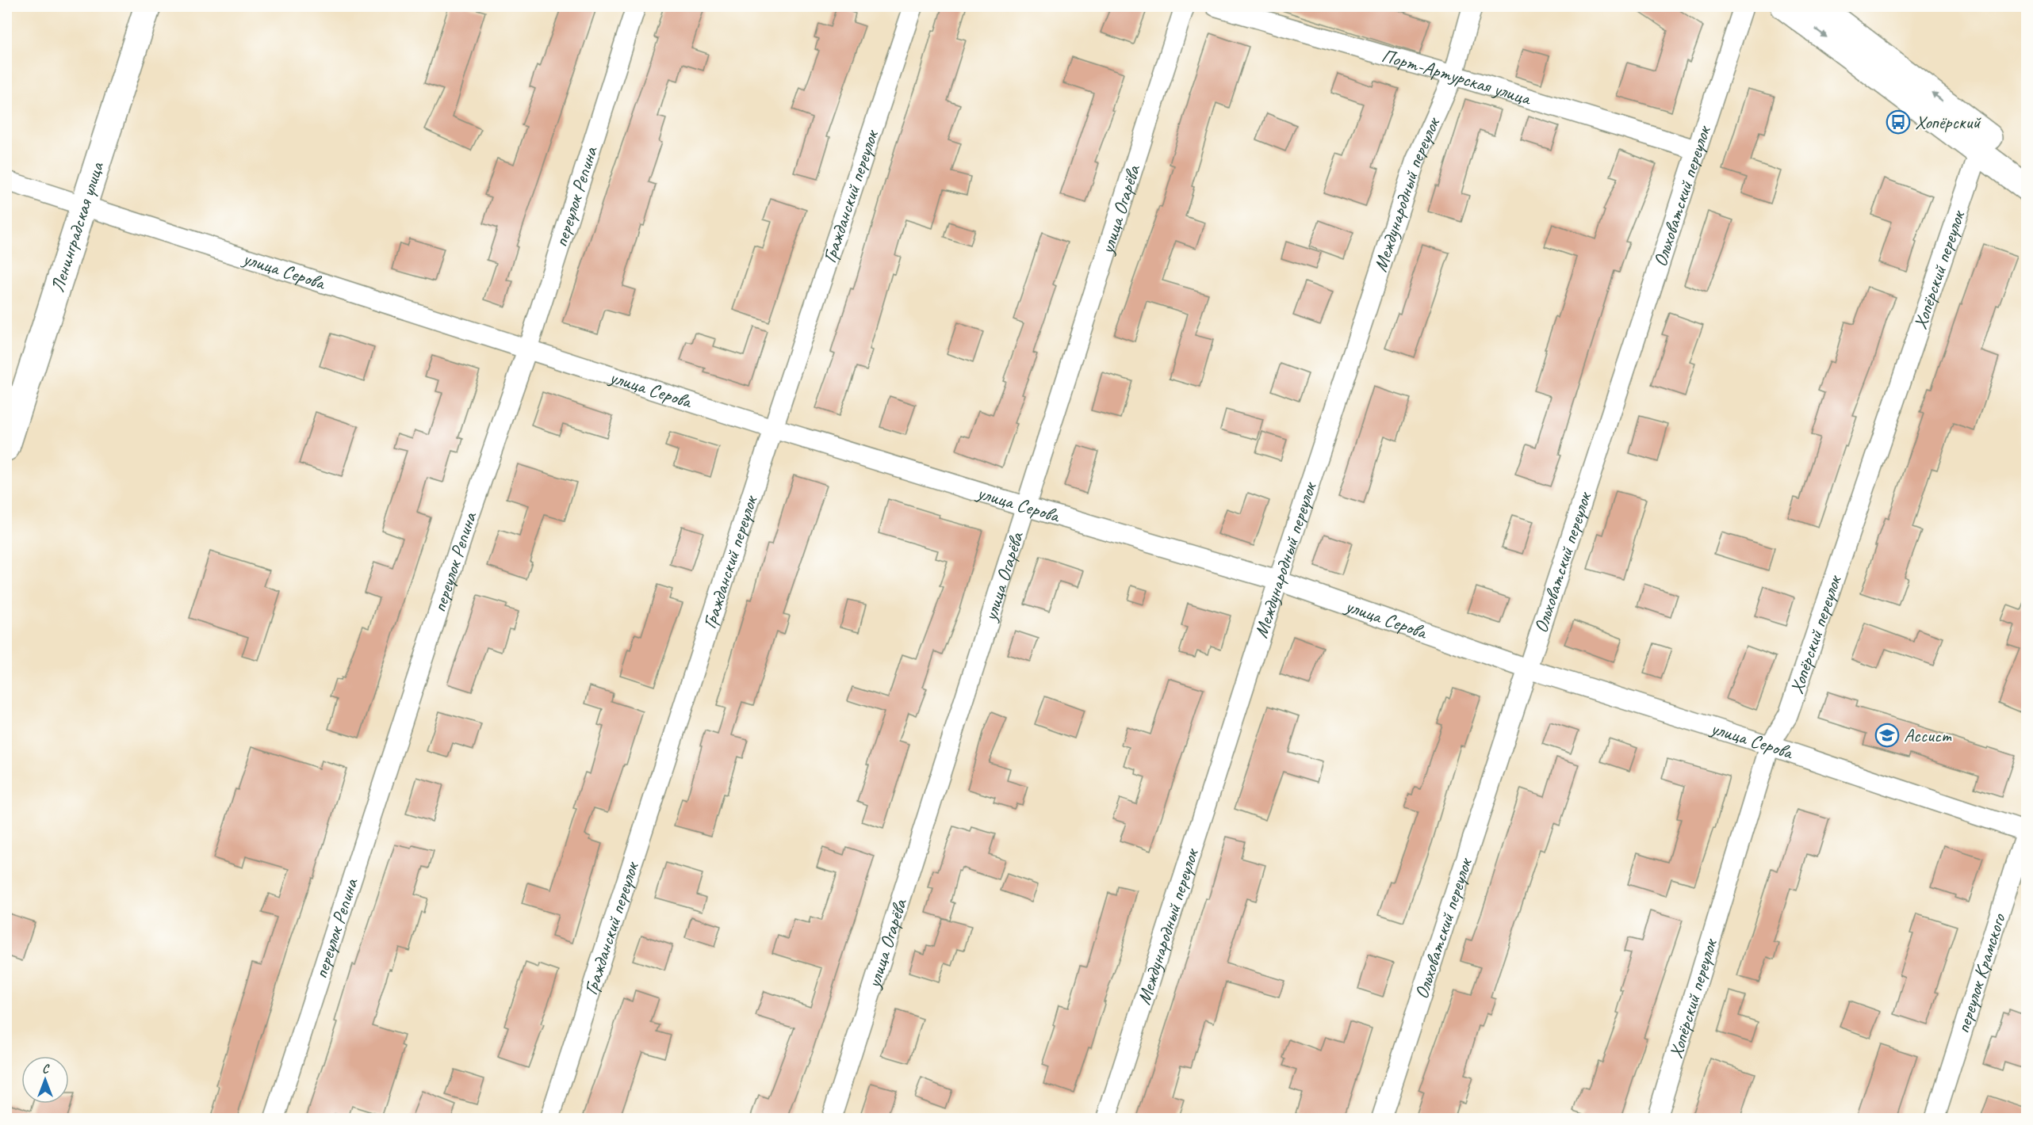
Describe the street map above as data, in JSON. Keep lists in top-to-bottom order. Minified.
{"streets":{"main road":["Ленинградская улица"],"street":["Порт-Артурская улица","Международный переулок","Ольховатский переулок","переулок Репина","Гражданский переулок","улица Огарёва","улица Серова","Хопёрский переулок","переулок Крамского"]},"crossings":[["Порт-Артурская улица","Международный переулок"],["Порт-Артурская улица","Ольховатский переулок"],["Международный переулок","улица Серова"],["Ольховатский переулок","улица Серова"],["переулок Репина","улица Серова"],["Гражданский переулок","улица Серова"],["улица Огарёва","улица Серова"],["Ленинградская улица","улица Серова"],["улица Серова","Хопёрский переулок"],["улица Серова","переулок Крамского"]],"places":{"bus stop":["Хопёрский"],"school or university":["Ассист"]},"north":"top"}
